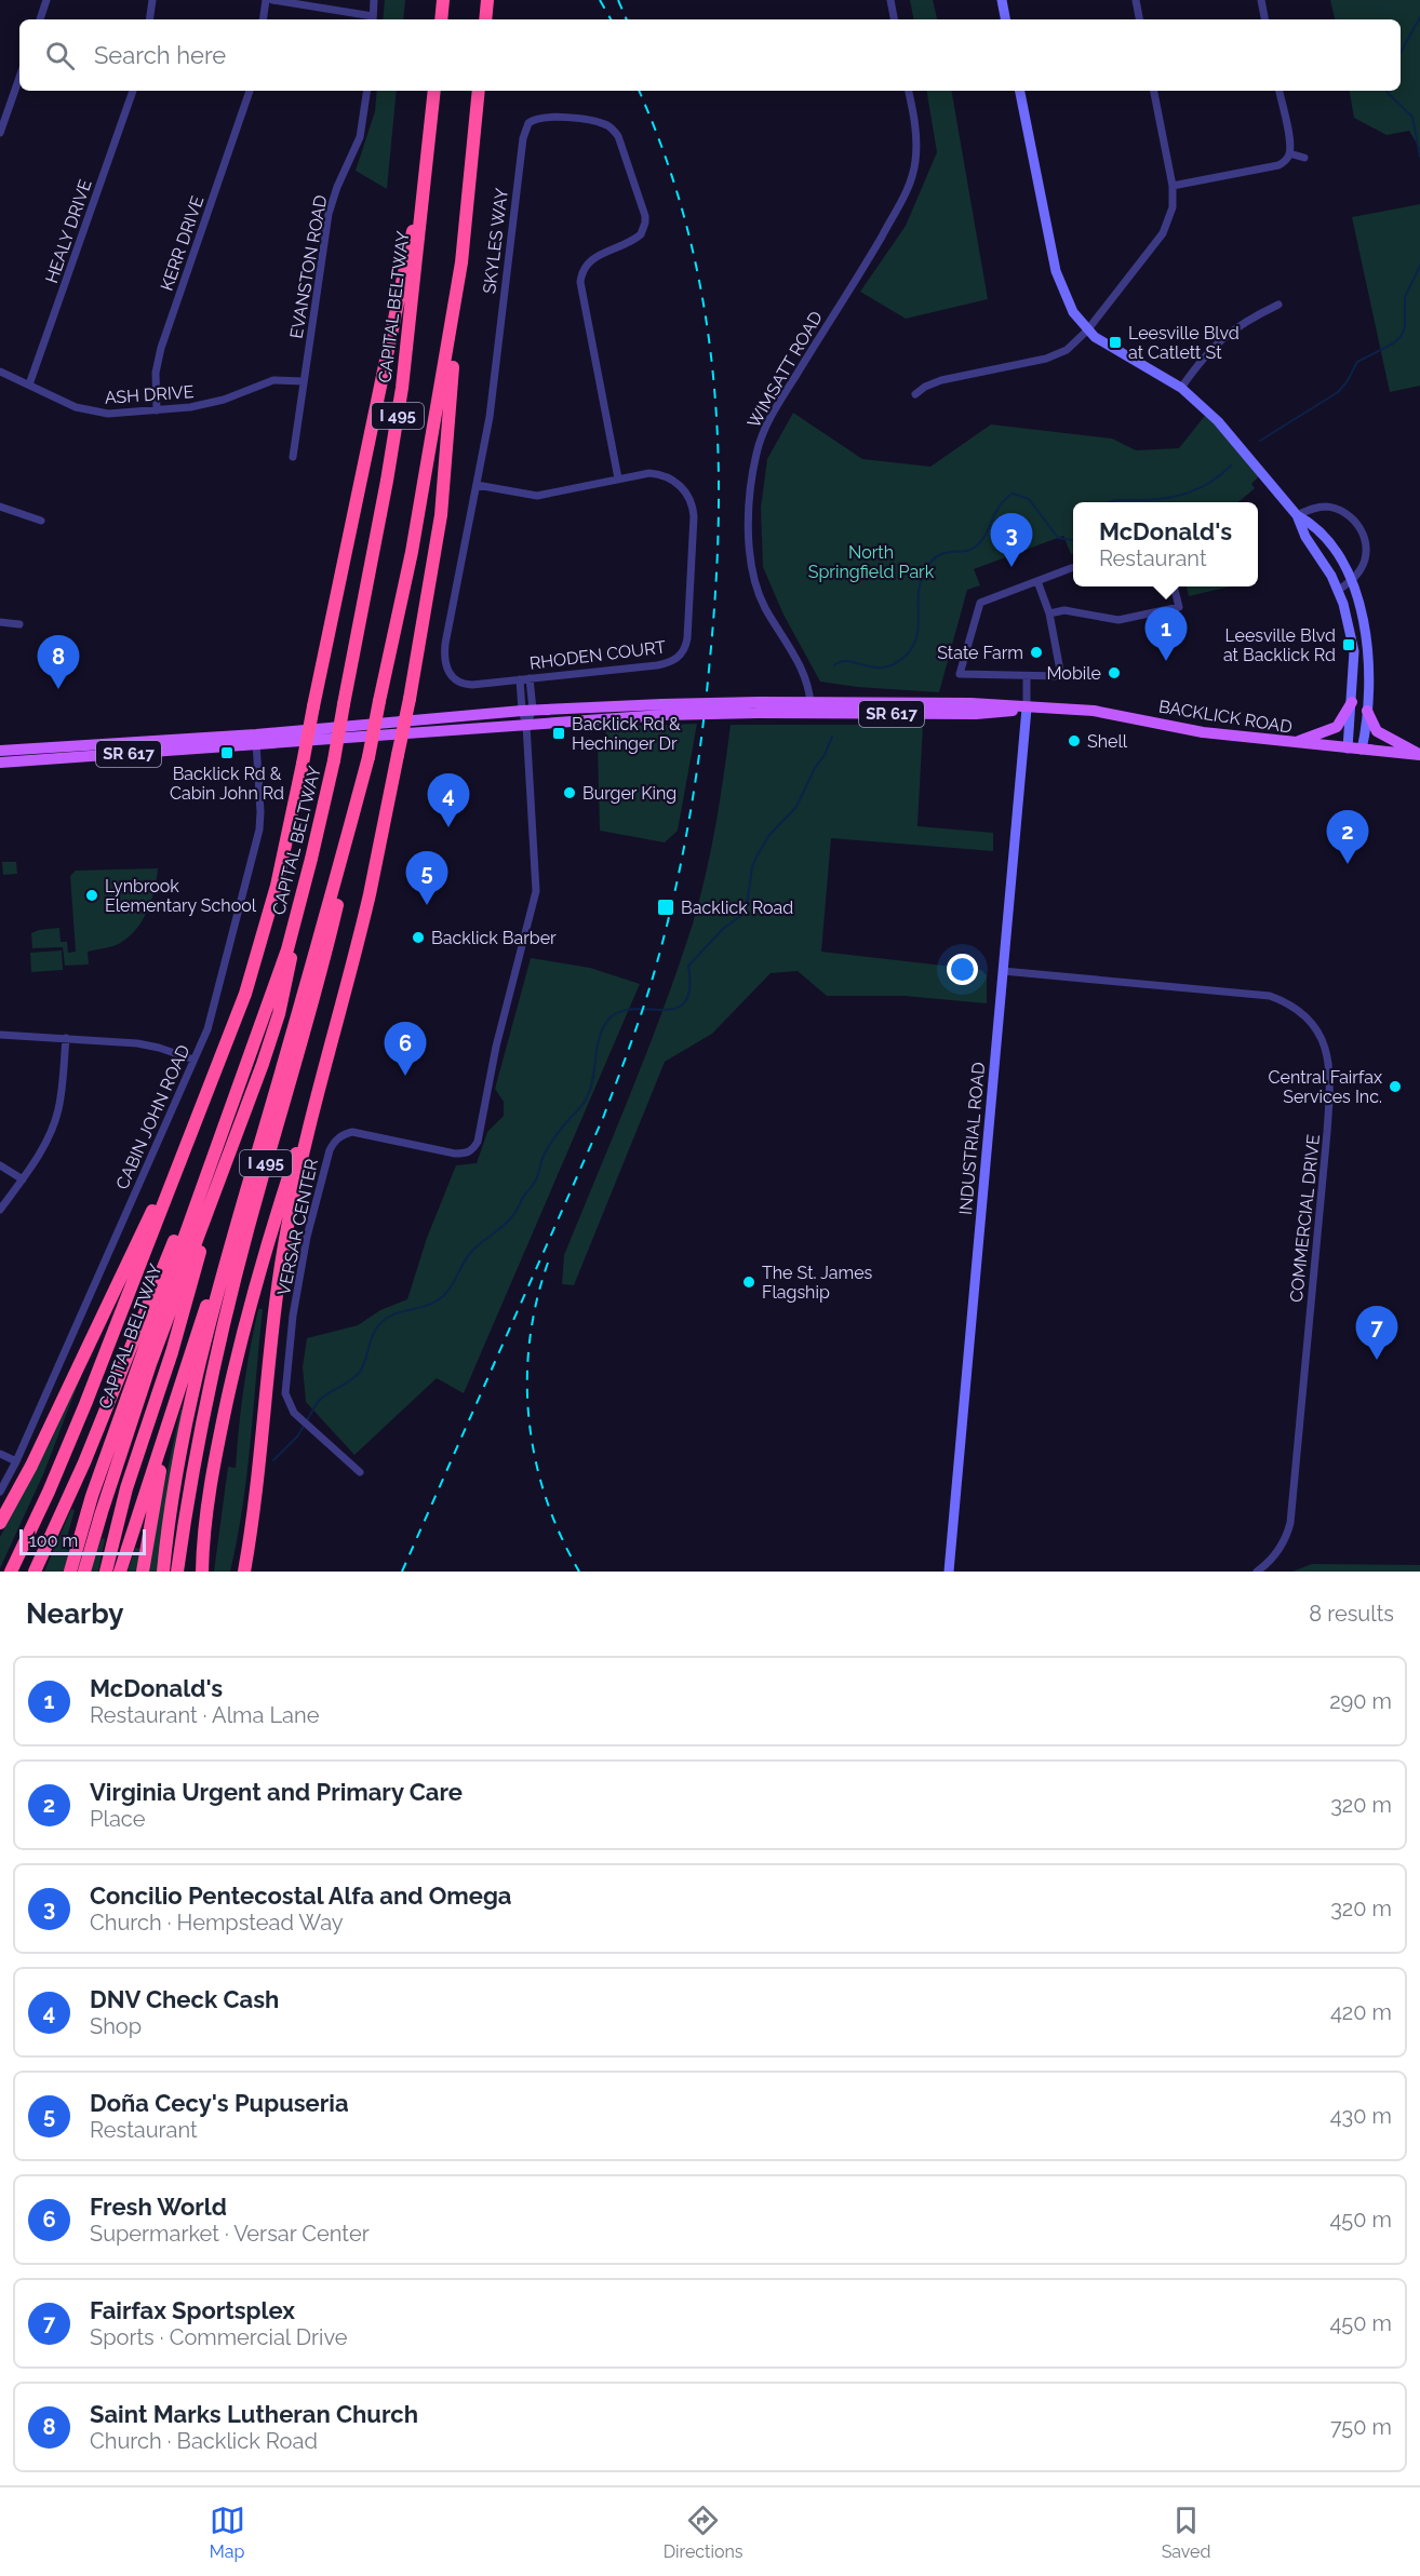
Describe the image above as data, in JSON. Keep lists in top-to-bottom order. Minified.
{"streets":{"highway":["CAPITAL BELTWAY","I 495"],"main road":["SR 617","BACKLICK ROAD"],"street":["HEALY DRIVE","SKYLES WAY","KERR DRIVE","EVANSTON ROAD","WIMSATT ROAD","ASH DRIVE","RHODEN COURT","CABIN JOHN ROAD","INDUSTRIAL ROAD","COMMERCIAL DRIVE","VERSAR CENTER"]},"crossings":[["HEALY DRIVE","ASH DRIVE"],["SKYLES WAY","RHODEN COURT"],["KERR DRIVE","ASH DRIVE"],["EVANSTON ROAD","ASH DRIVE"],["WIMSATT ROAD","BACKLICK ROAD"],["BACKLICK ROAD","CABIN JOHN ROAD"],["BACKLICK ROAD","INDUSTRIAL ROAD"],["BACKLICK ROAD","VERSAR CENTER"],["INDUSTRIAL ROAD","COMMERCIAL DRIVE"]],"parks":["North Springfield Park"],"places":{"transit":["Leesville Blvd at Catlett St","Leesville Blvd at Backlick Rd","Backlick Rd & Hechinger Dr","Backlick Rd & Cabin John Rd","Backlick Road"],"other":["State Farm","Mobile","Shell","Burger King","Lynbrook Elementary School","Backlick Barber","Central Fairfax Services Inc.","The St. James Flagship"]},"scale_bar":"100 m","page":{"search":"Search here","popup":["McDonald's","Restaurant"],"pins":["3","1","8","4","2","5","6","7"],"scale":"100 m","heading":["Nearby","8 results"],"list":[{"mark":"1","name":"McDonald's","note":"Restaurant · Alma Lane","value":"290 m"},{"mark":"2","name":"Virginia Urgent and Primary Care","note":"Place","value":"320 m"},{"mark":"3","name":"Concilio Pentecostal Alfa and Omega","note":"Church · Hempstead Way","value":"320 m"},{"mark":"4","name":"DNV Check Cash","note":"Shop","value":"420 m"},{"mark":"5","name":"Doña Cecy's Pupuseria","note":"Restaurant","value":"430 m"},{"mark":"6","name":"Fresh World","note":"Supermarket · Versar Center","value":"450 m"},{"mark":"7","name":"Fairfax Sportsplex","note":"Sports · Commercial Drive","value":"450 m"},{"mark":"8","name":"Saint Marks Lutheran Church","note":"Church · Backlick Road","value":"750 m"}],"nav":["Map","Directions","Saved"]}}
